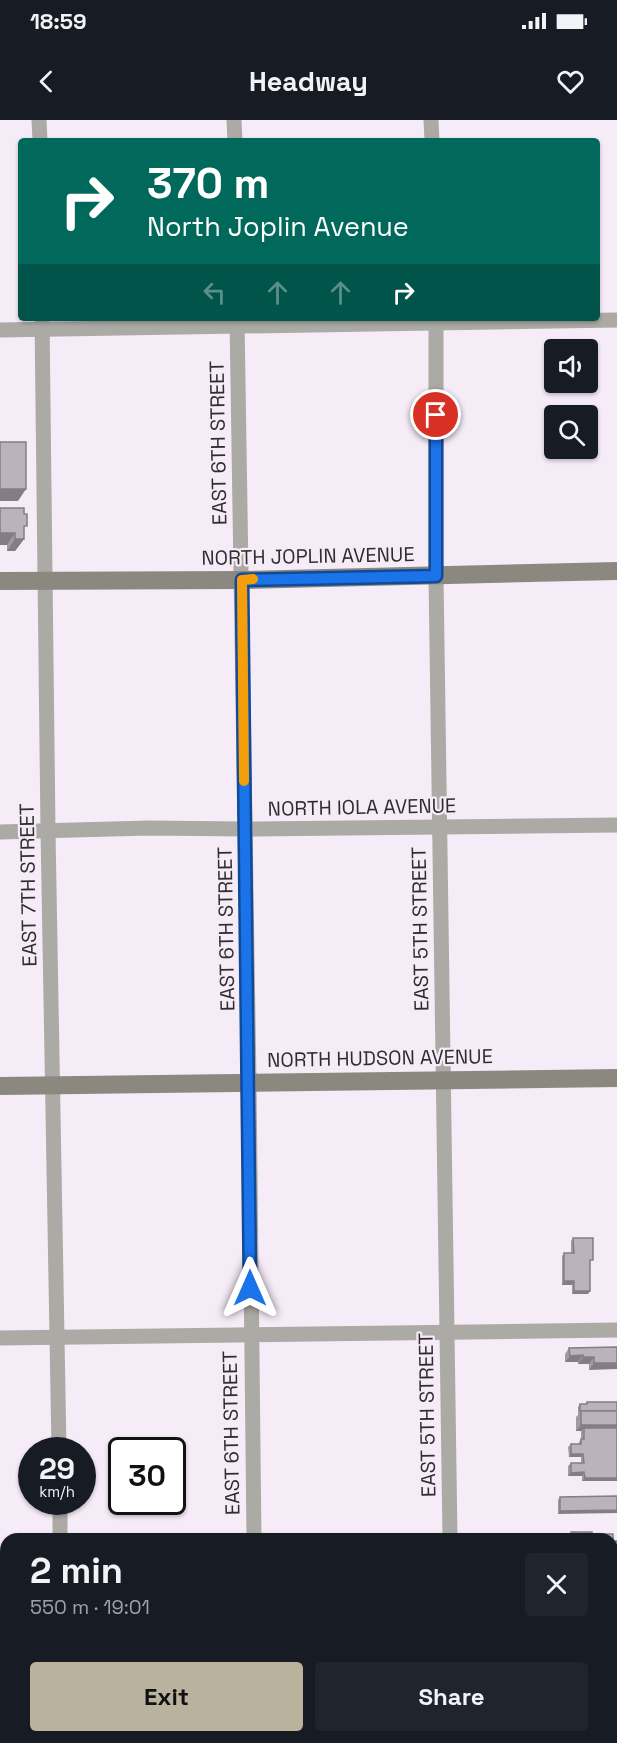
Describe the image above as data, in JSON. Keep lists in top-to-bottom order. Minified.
{"streets":{"street":["EAST 6TH STREET","NORTH JOPLIN AVENUE","NORTH IOLA AVENUE","EAST 7TH STREET","EAST 5TH STREET","NORTH HUDSON AVENUE"]},"crossings":[["EAST 6TH STREET","NORTH JOPLIN AVENUE"],["EAST 6TH STREET","NORTH IOLA AVENUE"],["EAST 6TH STREET","NORTH HUDSON AVENUE"],["NORTH JOPLIN AVENUE","EAST 7TH STREET"],["NORTH JOPLIN AVENUE","EAST 5TH STREET"],["NORTH IOLA AVENUE","EAST 7TH STREET"],["NORTH IOLA AVENUE","EAST 5TH STREET"],["EAST 7TH STREET","NORTH HUDSON AVENUE"],["EAST 5TH STREET","NORTH HUDSON AVENUE"]],"page":{"status":"18:59","header":"Headway","turn":["370 m","North Joplin Avenue"],"speed":"29 km/h","limit":"30","heading":["2 min","550 m · 19:01"],"buttons":["Exit","Share"]}}
